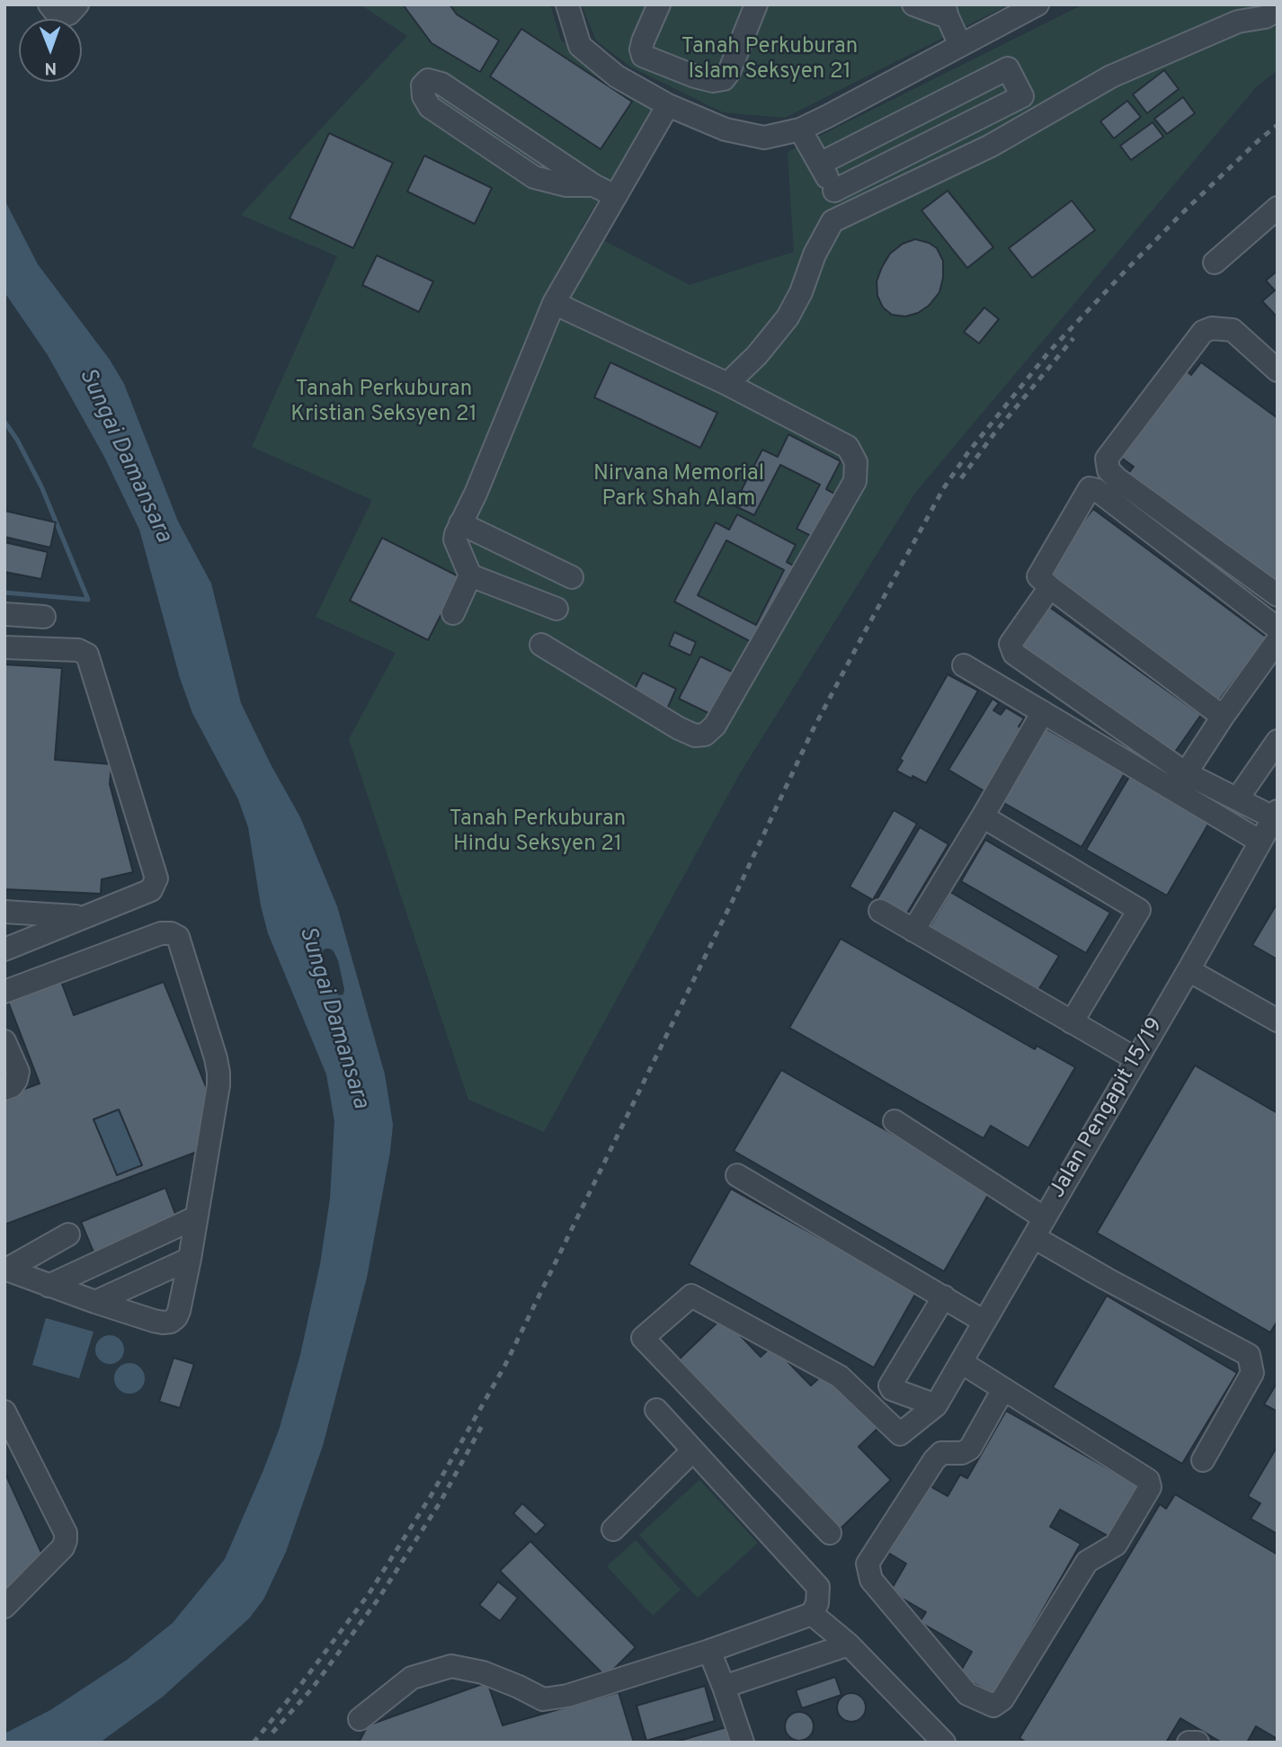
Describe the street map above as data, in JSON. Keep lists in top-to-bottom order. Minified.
{"streets":{"street":["Jalan Pengapit 15/19"]},"water":["Sungai Damansara"],"parks":["Tanah Perkuburan Islam Seksyen 21","Tanah Perkuburan Kristian Seksyen 21","Nirvana Memorial Park Shah Alam","Tanah Perkuburan Hindu Seksyen 21"],"north":"bottom"}
